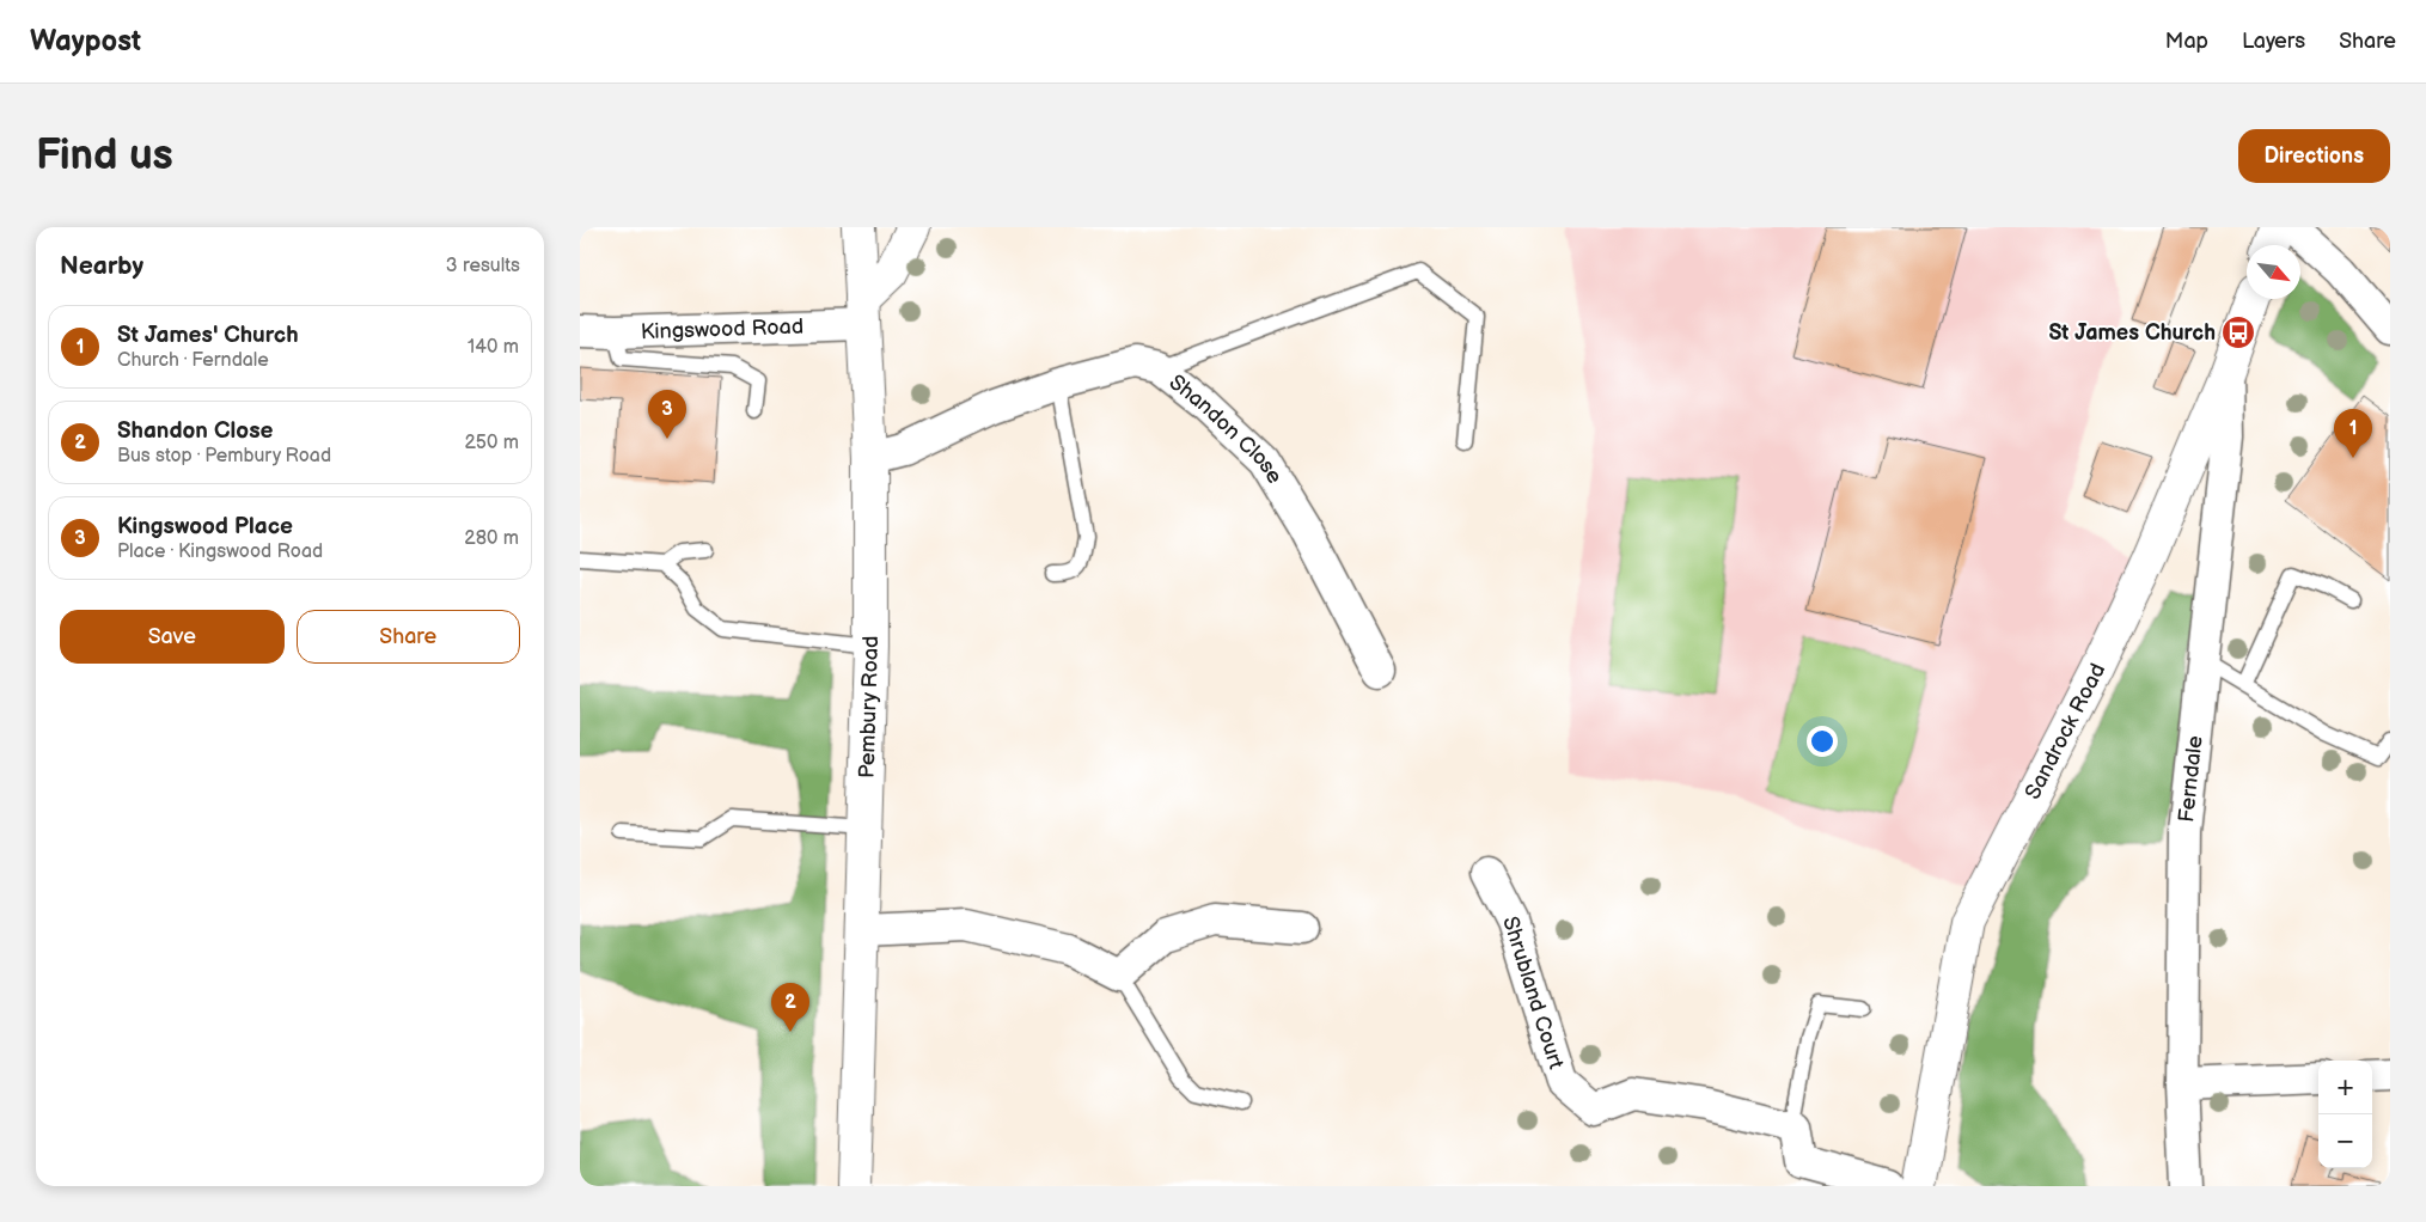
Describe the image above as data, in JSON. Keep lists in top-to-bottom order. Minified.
{"streets":{"main road":["Pembury Road","Sandrock Road"],"street":["Kingswood Road","Shandon Close","Ferndale","Shrubland Court"]},"crossings":[["Kingswood Road","Pembury Road"],["Shandon Close","Pembury Road"],["Sandrock Road","Ferndale"]],"places":{"bus stop":["St James Church"]},"north":"bottom right","page":{"header":"Waypost","nav":["Map","Layers","Share"],"buttons":["Directions",["Save","Share"]],"title":"Find us","heading":["Nearby","3 results"],"list":[{"mark":"1","name":"St James' Church","note":"Church · Ferndale","value":"140 m"},{"mark":"2","name":"Shandon Close","note":"Bus stop · Pembury Road","value":"250 m"},{"mark":"3","name":"Kingswood Place","note":"Place · Kingswood Road","value":"280 m"}],"pins":["3","1","2"],"map_buttons":["+","−"]}}
